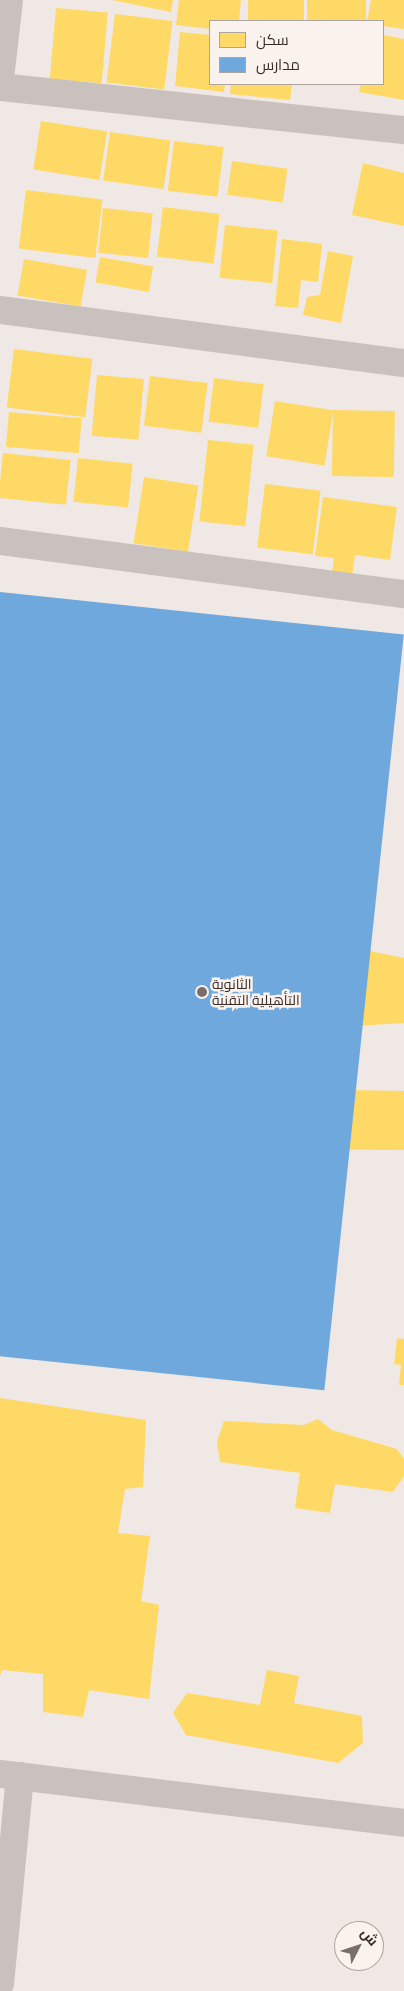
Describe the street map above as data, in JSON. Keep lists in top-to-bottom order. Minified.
{"places":["الثانوية التأهيلية التقنية"],"legend":["سكن","مدارس"],"north":"top right"}
